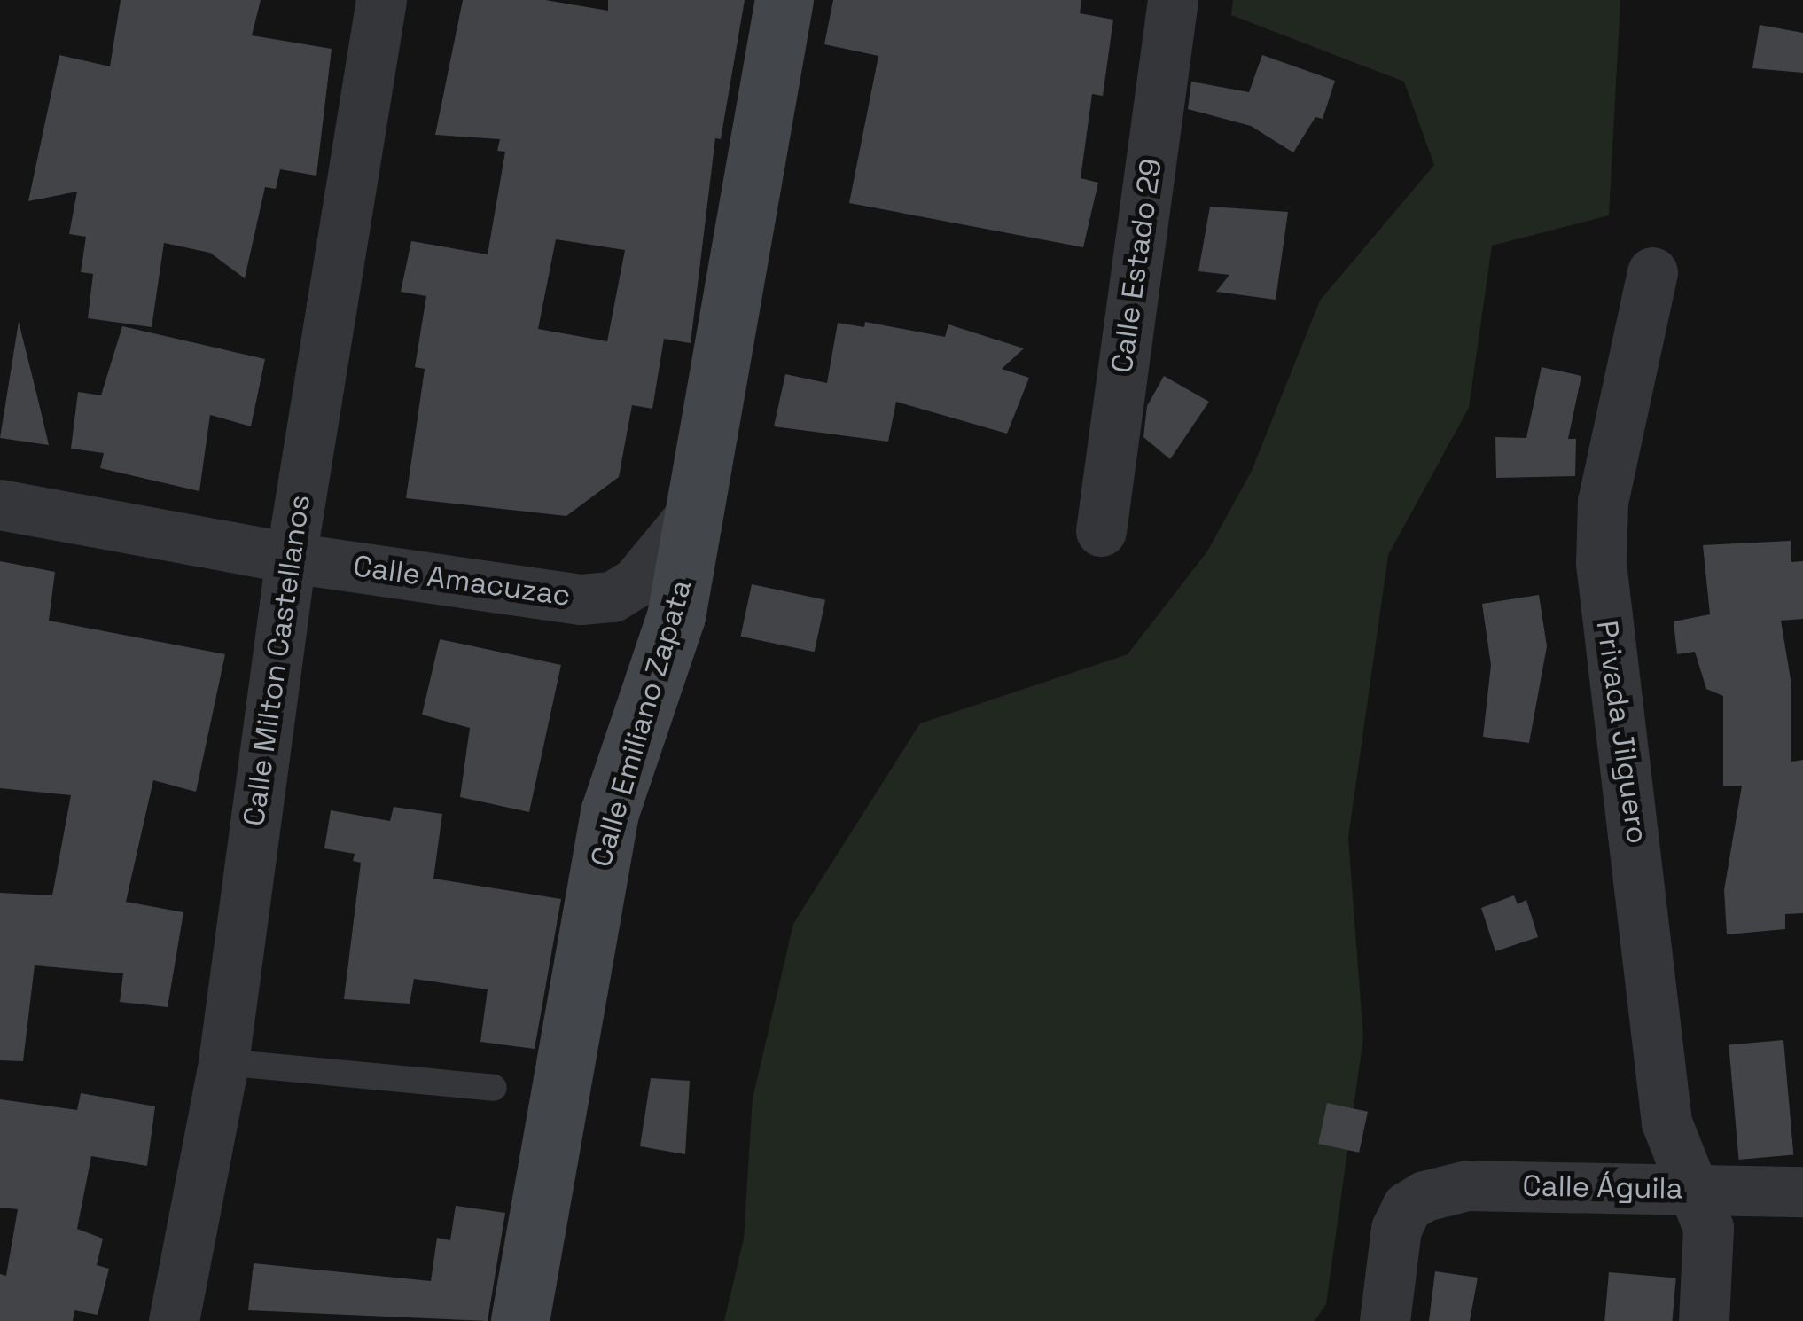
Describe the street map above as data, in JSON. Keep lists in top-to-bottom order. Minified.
{"streets":{"street":["Calle Estado 29","Calle Amacuzac","Calle Milton Castellanos","Calle Emiliano Zapata","Privada Jilguero","Calle Águila"]},"crossings":[["Calle Amacuzac","Calle Milton Castellanos"],["Calle Amacuzac","Calle Emiliano Zapata"],["Privada Jilguero","Calle Águila"]]}
